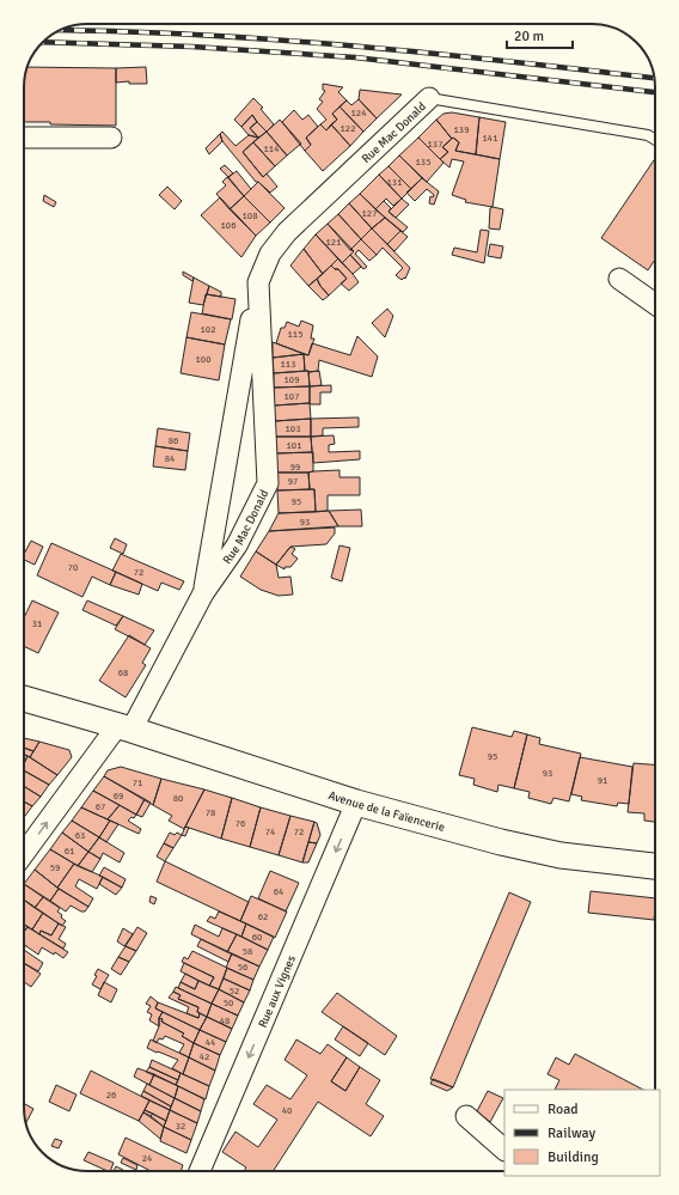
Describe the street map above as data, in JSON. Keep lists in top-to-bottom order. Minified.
{"streets":{"street":["Rue Mac Donald","Avenue de la Faïencerie","Rue aux Vignes"]},"crossings":[["Rue Mac Donald","Avenue de la Faïencerie"],["Avenue de la Faïencerie","Rue aux Vignes"]],"one_way":["Rue aux Vignes"],"house_numbers":["124","122","139","141","137","114","135","131","127","108","106","121","102","115","100","113","109","107","103","86","101","84","99","97","95","93","70","72","31","68","95","93","91","71","69","80","67","78","76","74","72","63","61","59","64","62","60","58","56","52","50","48","44","42","26","40","32","24"],"legend":["Road","Railway","Building"],"scale_bar":"20 m"}
